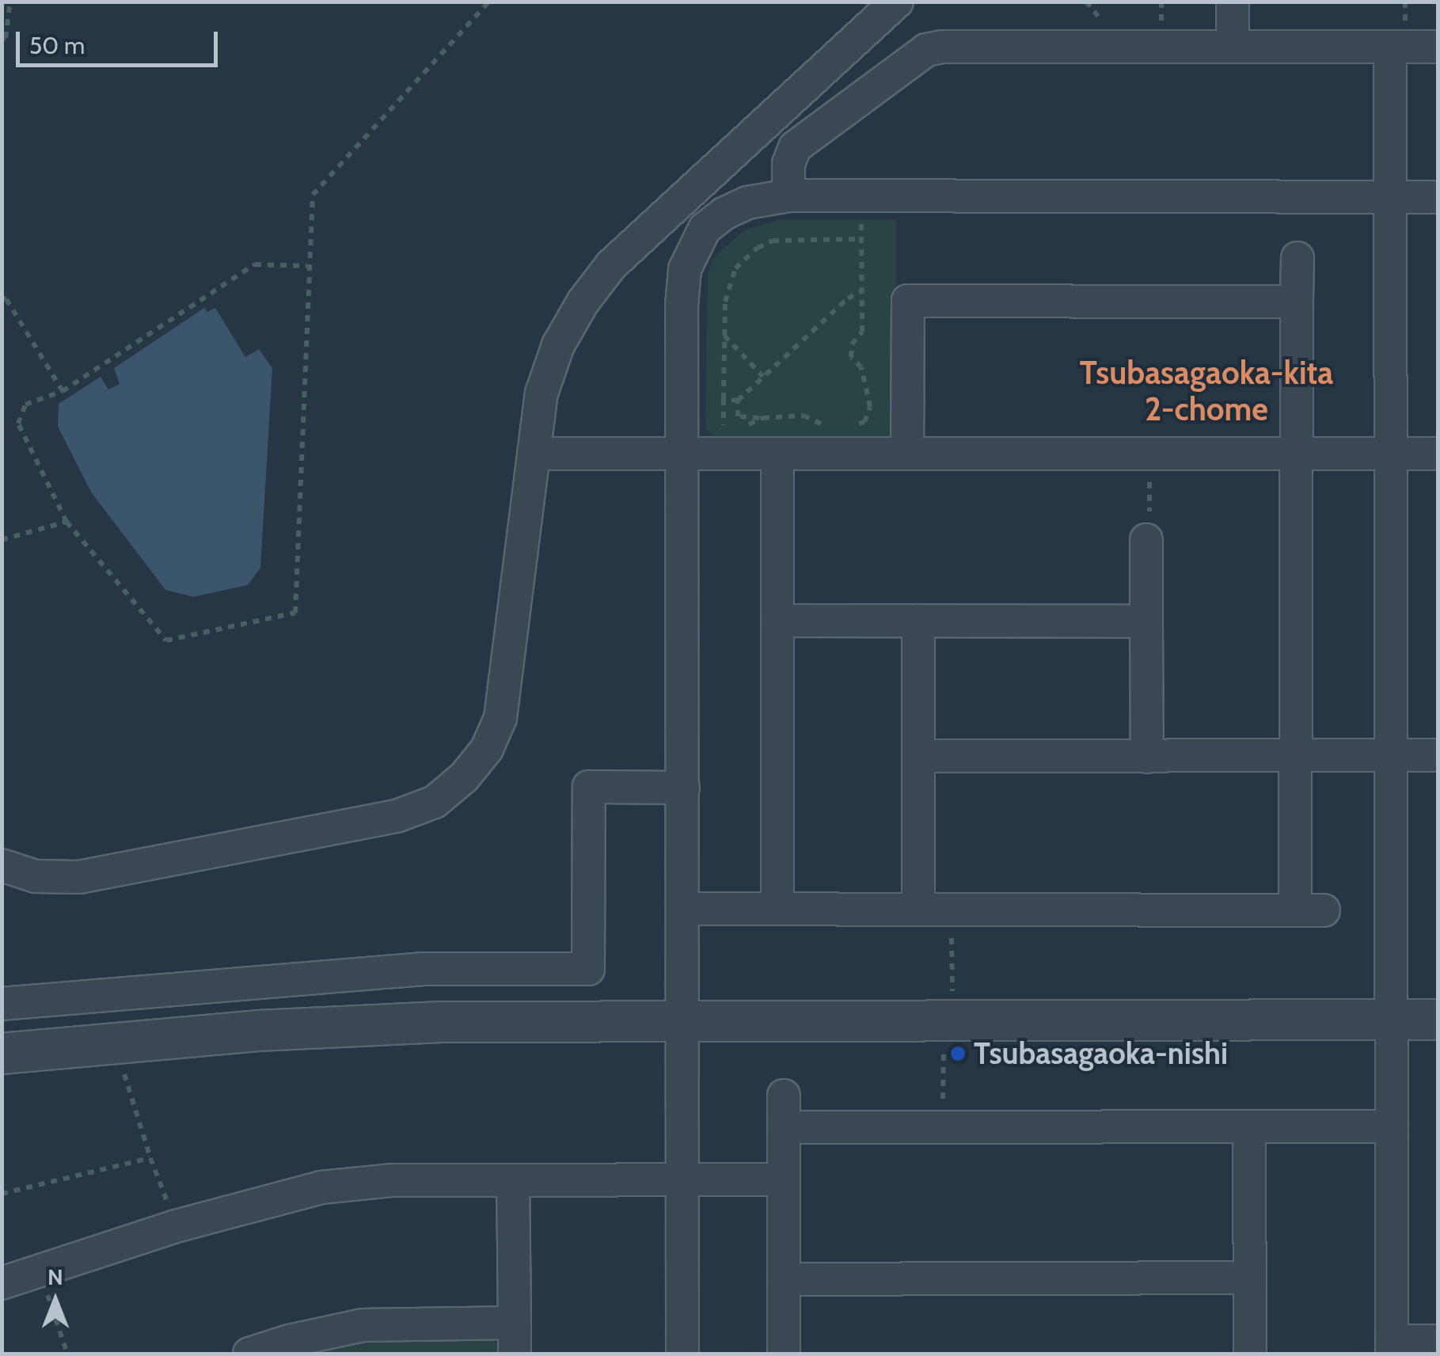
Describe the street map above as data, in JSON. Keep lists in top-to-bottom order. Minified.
{"districts":["Tsubasagaoka-kita 2-chome"],"places":["Tsubasagaoka-nishi"],"scale_bar":"50 m","north":"top"}
